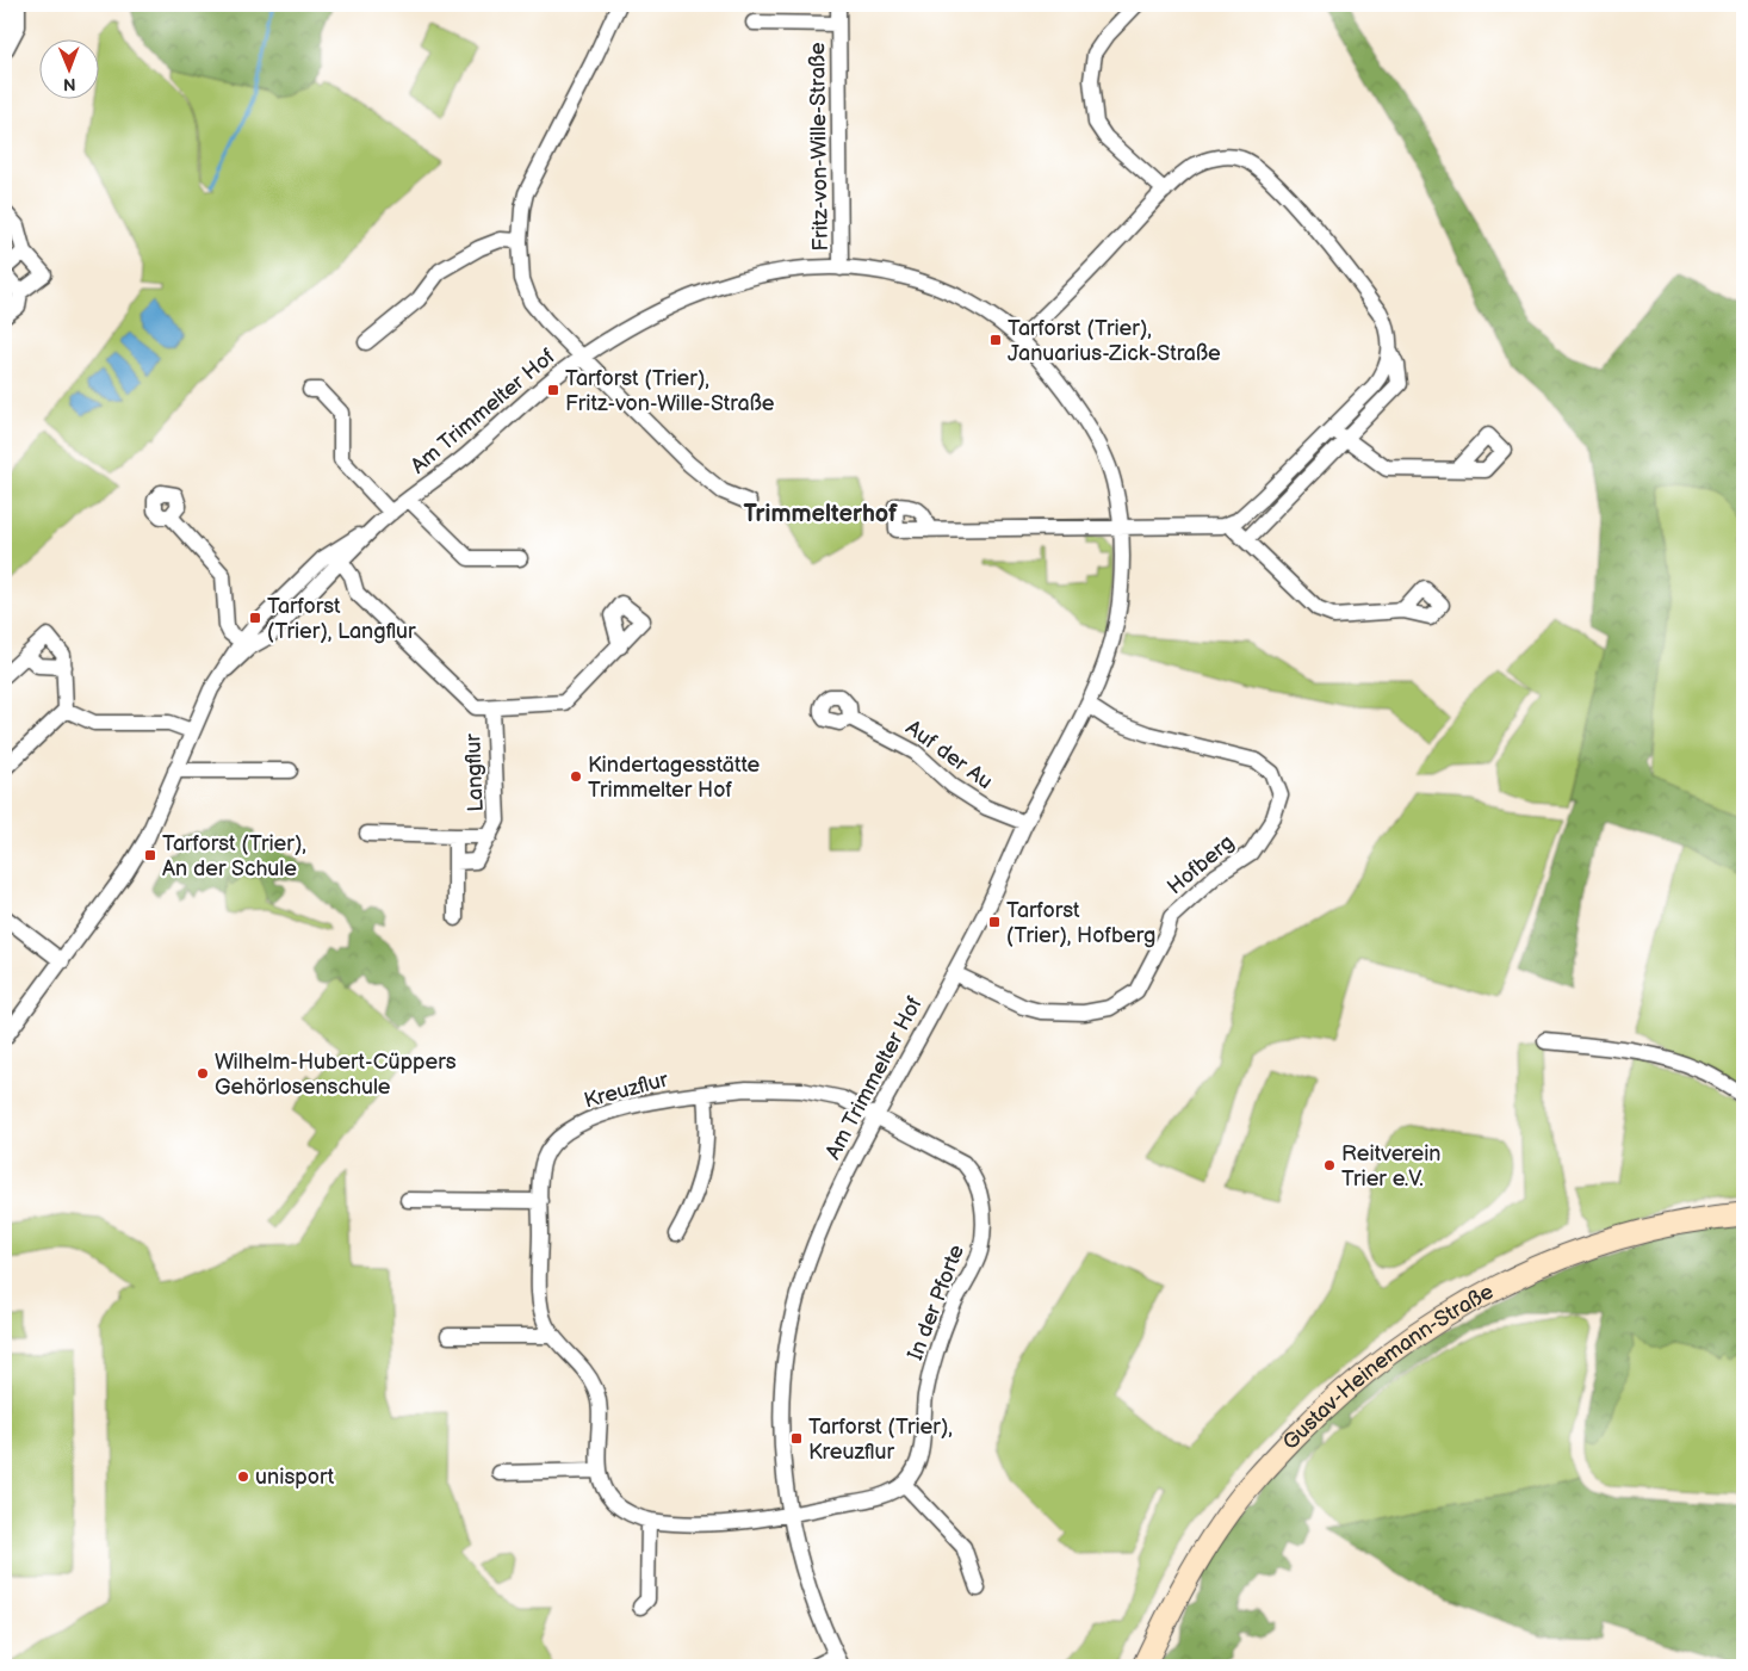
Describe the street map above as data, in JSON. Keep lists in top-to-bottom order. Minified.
{"streets":{"main road":["Gustav-Heinemann-Straße"],"street":["Fritz-von-Wille-Straße","Am Trimmelter Hof","Auf der Au","Langflur","Hofberg","Kreuzflur","In der Pforte"]},"crossings":[["Fritz-von-Wille-Straße","Am Trimmelter Hof"],["Am Trimmelter Hof","Auf der Au"],["Am Trimmelter Hof","Langflur"],["Am Trimmelter Hof","Hofberg"],["Am Trimmelter Hof","Kreuzflur"],["Am Trimmelter Hof","In der Pforte"],["Kreuzflur","In der Pforte"]],"districts":["Trimmelterhof"],"places":{"transit":["Tarforst (Trier), Januarius-Zick-Straße","Tarforst (Trier), Fritz-von-Wille-Straße","Tarforst (Trier), Langflur","Tarforst (Trier), An der Schule","Tarforst (Trier), Hofberg","Tarforst (Trier), Kreuzflur"],"other":["Kindertagesstätte Trimmelter Hof","Wilhelm-Hubert-Cüppers Gehörlosenschule","Reitverein Trier e.V.","unisport"]},"north":"bottom"}
